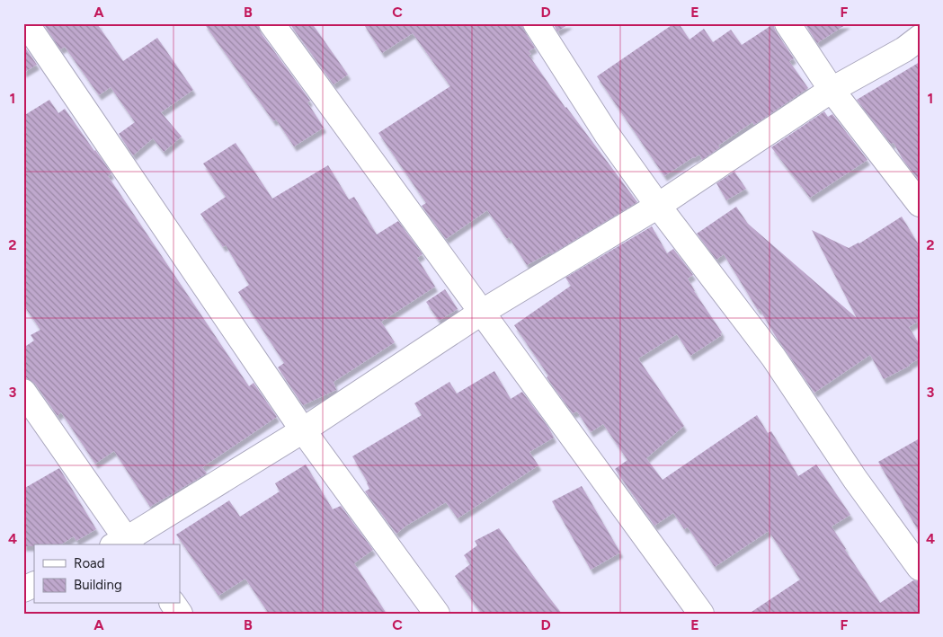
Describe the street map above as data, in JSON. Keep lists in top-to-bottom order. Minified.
{"legend":["Road","Building"],"grid":{"columns":["A","B","C","D","E","F"],"rows":["1","2","3","4"]}}
